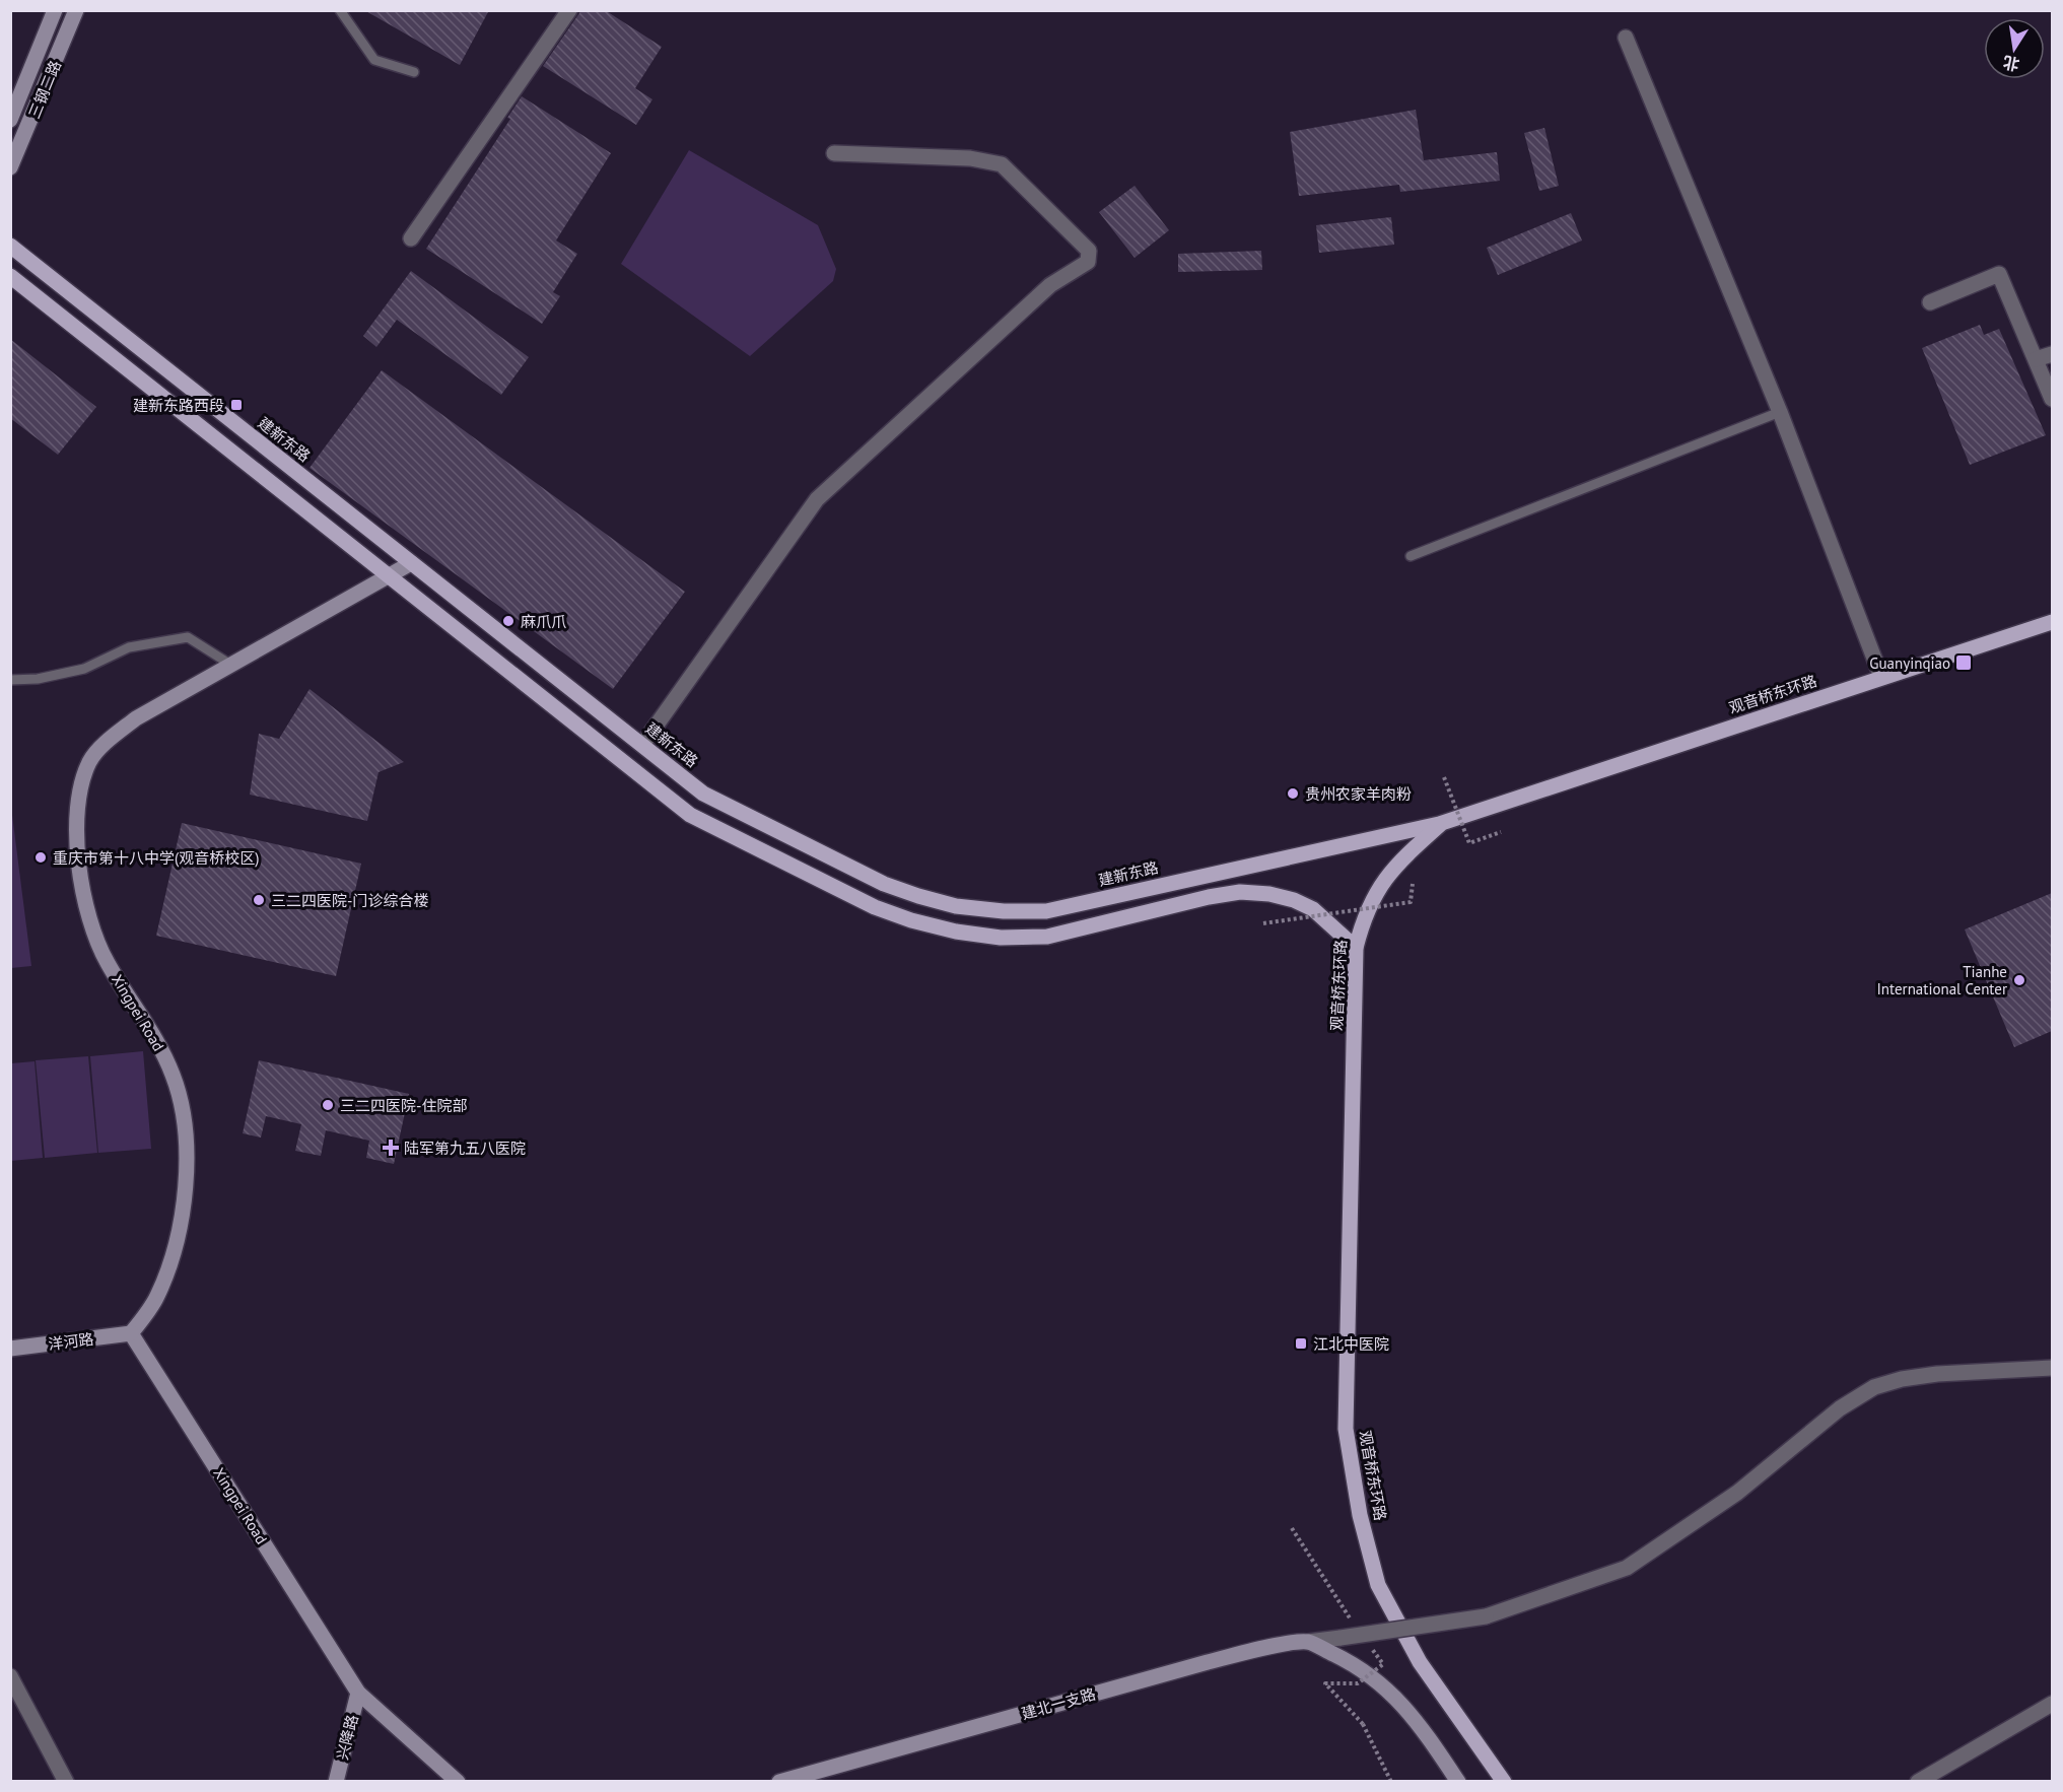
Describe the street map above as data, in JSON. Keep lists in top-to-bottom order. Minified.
{"streets":{"main road":["建新东路","观音桥东环路"],"street":["三钢二路","Xingpei Road","洋河路","建北一支路","兴降路"]},"crossings":[["建新东路","观音桥东环路"],["建新东路","Xingpei Road"],["Xingpei Road","洋河路"],["Xingpei Road","兴降路"]],"places":{"transit":["建新东路西段","Guanyinqiao","江北中医院"],"other":["麻爪爪","贵州农家羊肉粉","重庆市第十八中学(观音桥校区)","三二四医院-门诊综合楼","Tianhe International Center","三二四医院-住院部"],"health":["陆军第九五八医院"]},"north":"bottom"}
